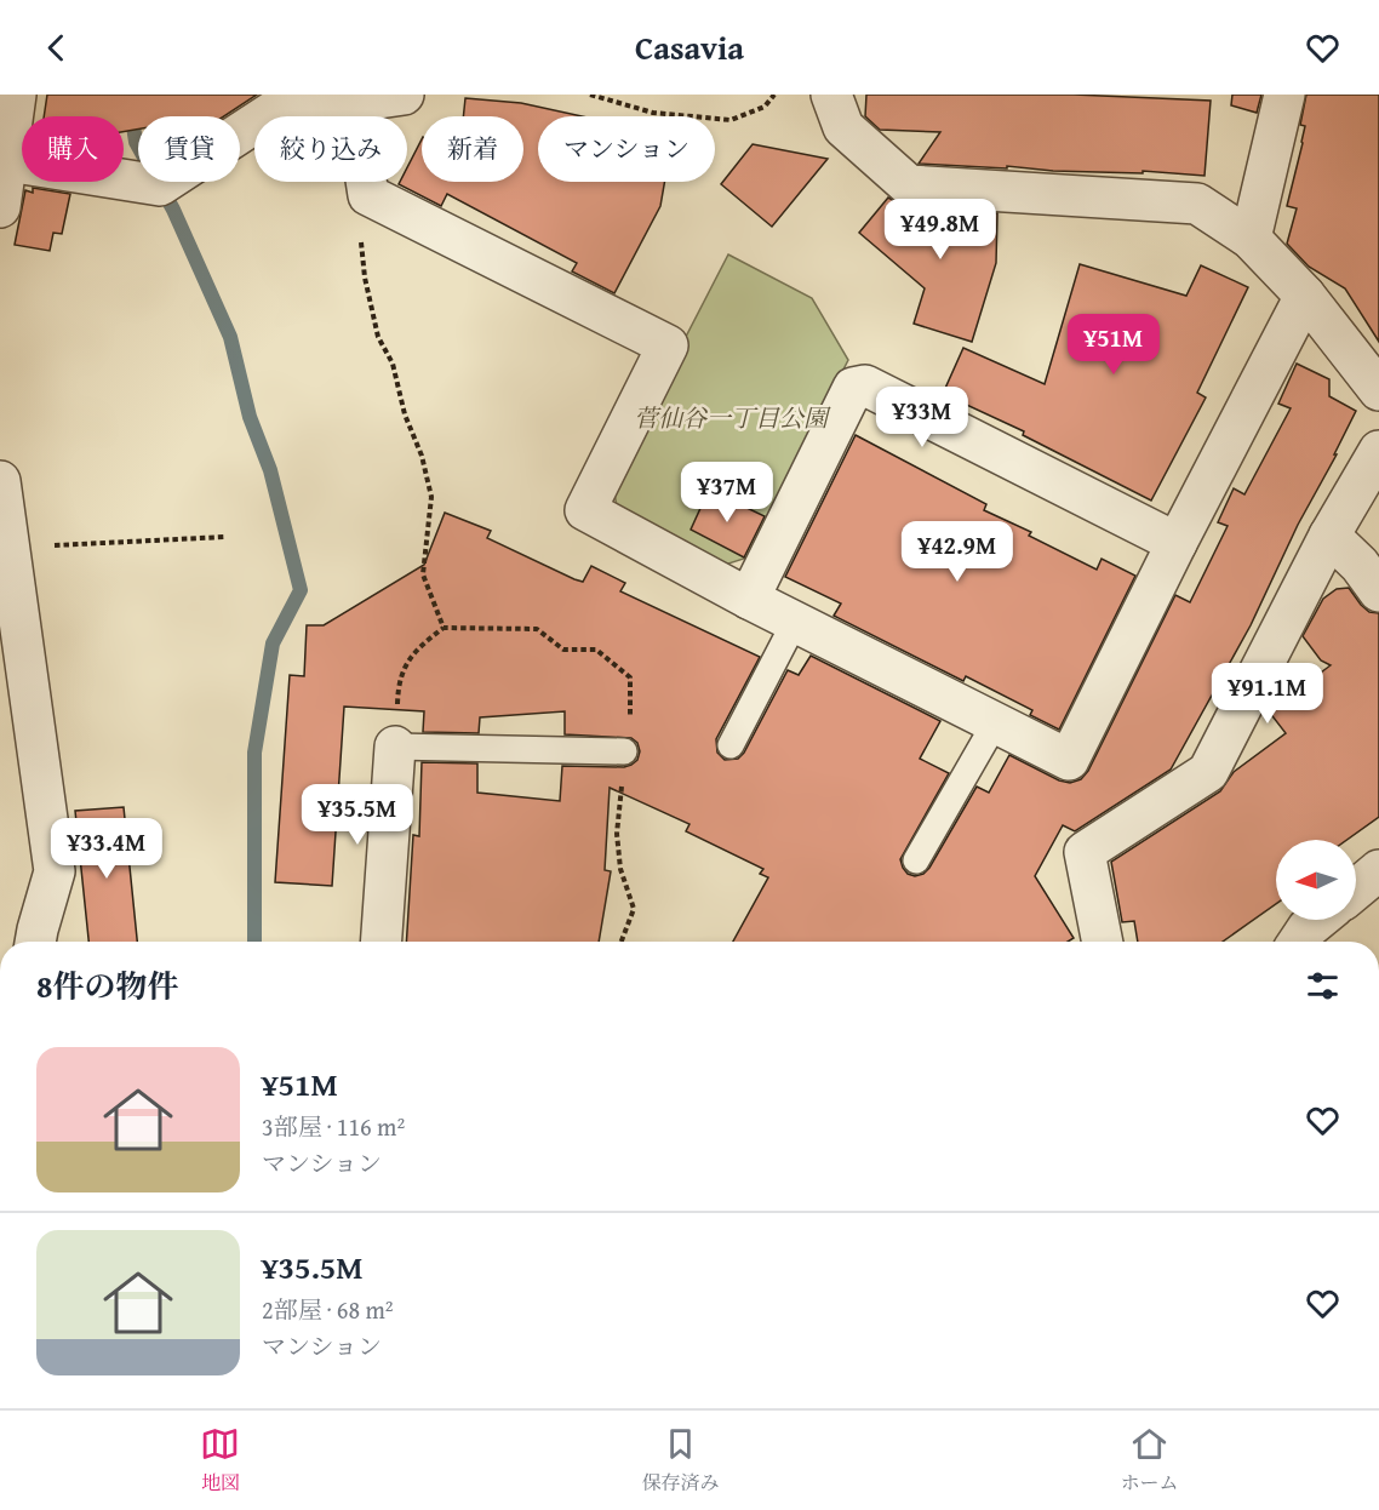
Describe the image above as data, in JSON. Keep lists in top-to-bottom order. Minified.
{"parks":["菅仙谷一丁目公園"],"north":"left","page":{"header":"Casavia","chip":["購入","賃貸","絞り込み","新着","マンション"],"price":["¥49.8M","¥51M","¥33M","¥37M","¥42.9M","¥91.1M","¥35.5M","¥33.4M"],"heading":"8件の物件","list":[{"name":"¥51M","note":"3部屋 · 116 m² · マンション"},{"name":"¥35.5M","note":"2部屋 · 68 m² · マンション"}],"tabs":["地図","保存済み","ホーム"]}}
